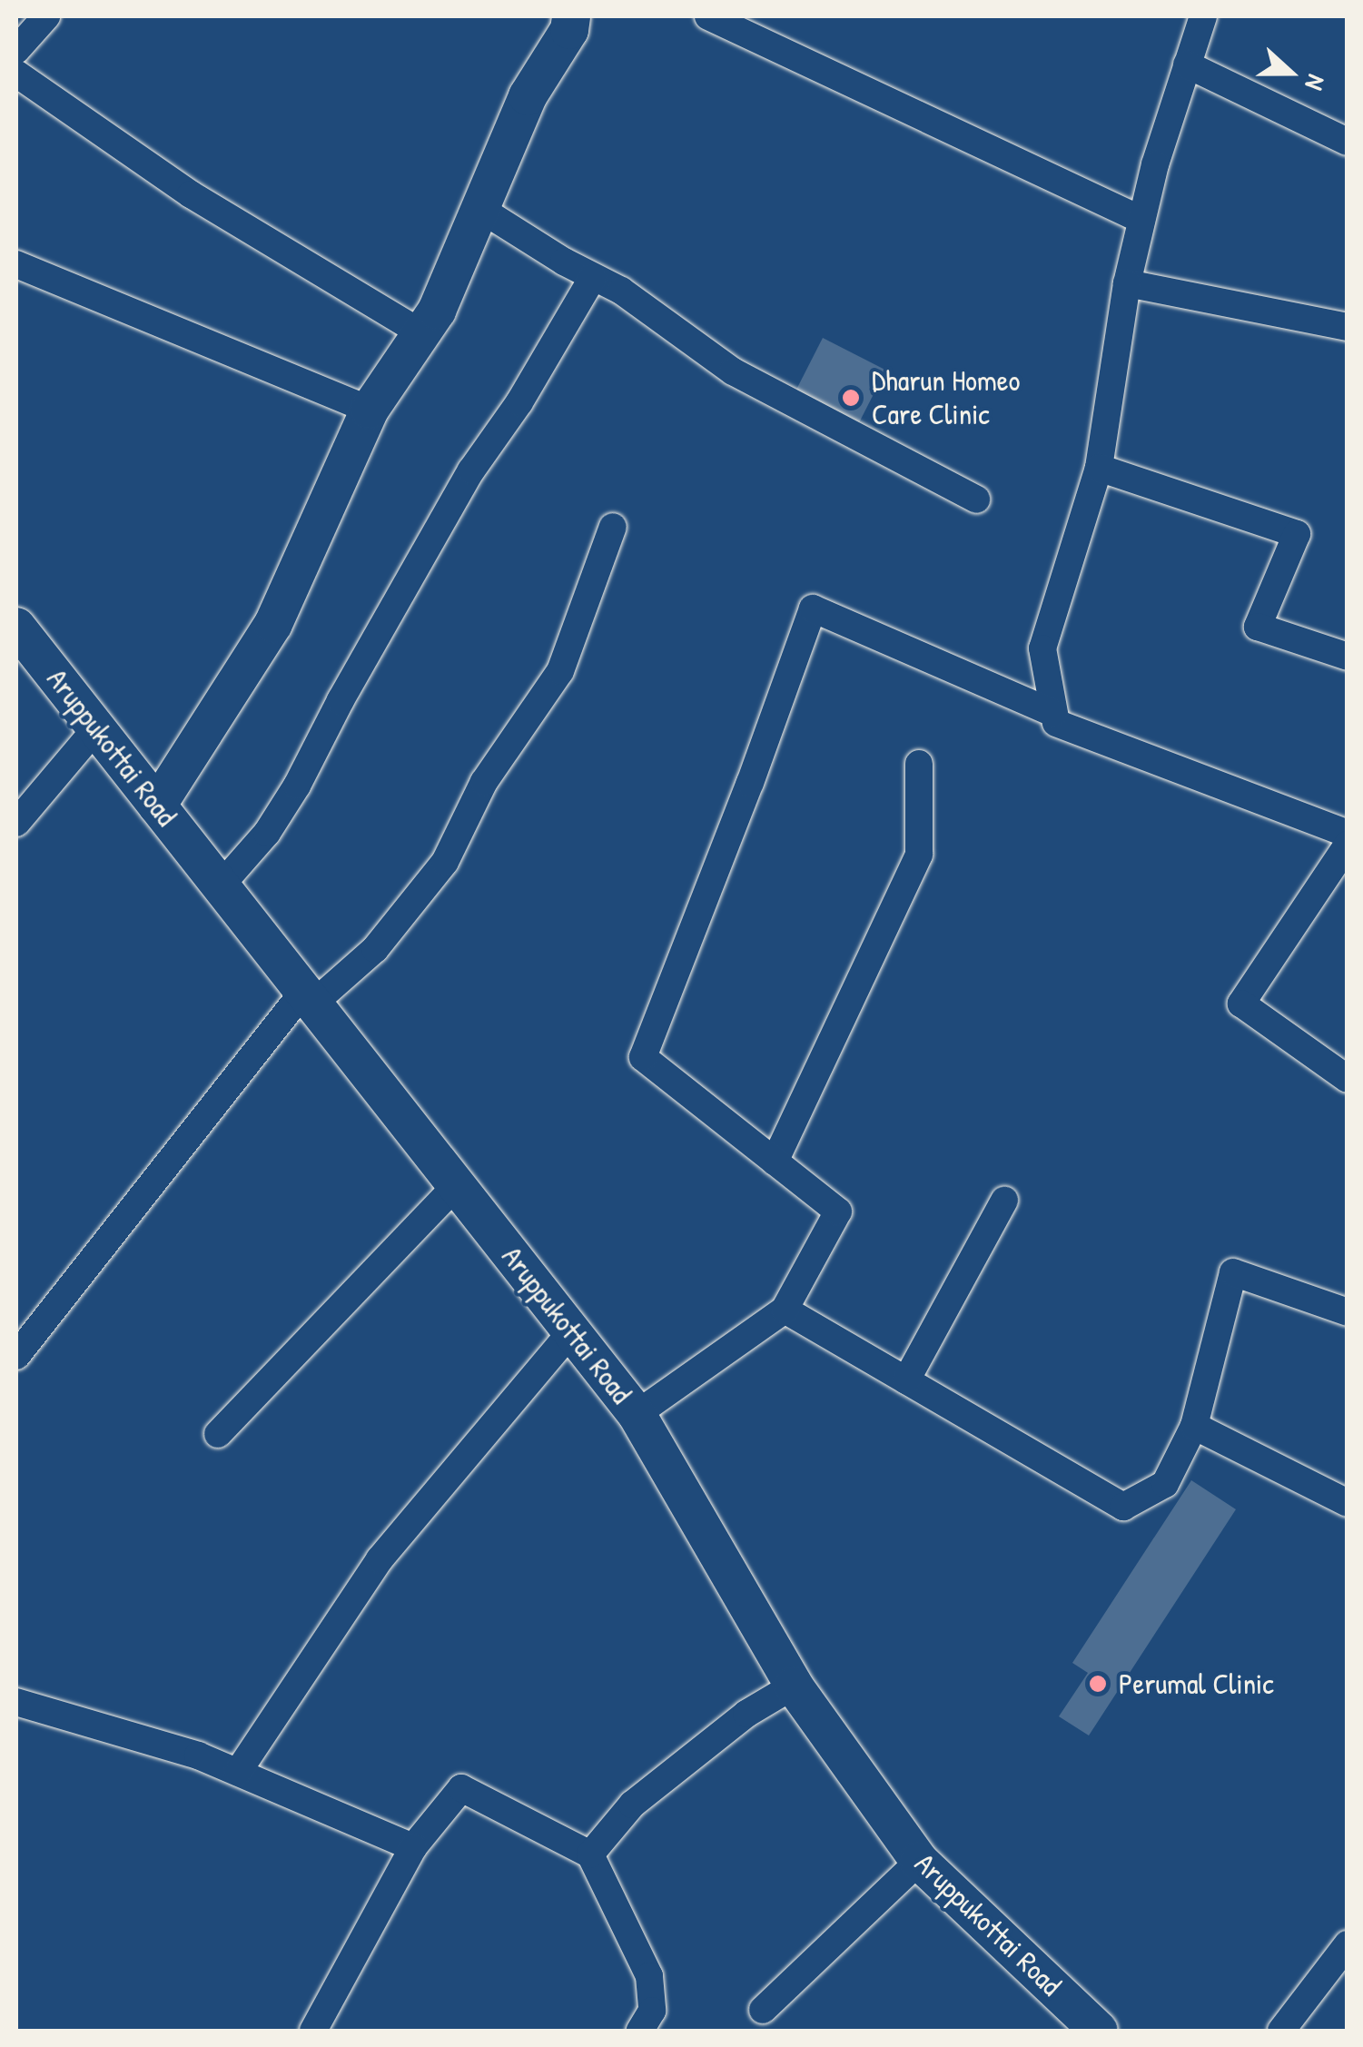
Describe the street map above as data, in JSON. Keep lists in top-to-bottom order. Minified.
{"streets":{"main road":["Aruppukottai Road"]},"places":["Dharun Homeo Care Clinic","Perumal Clinic"],"north":"right"}
